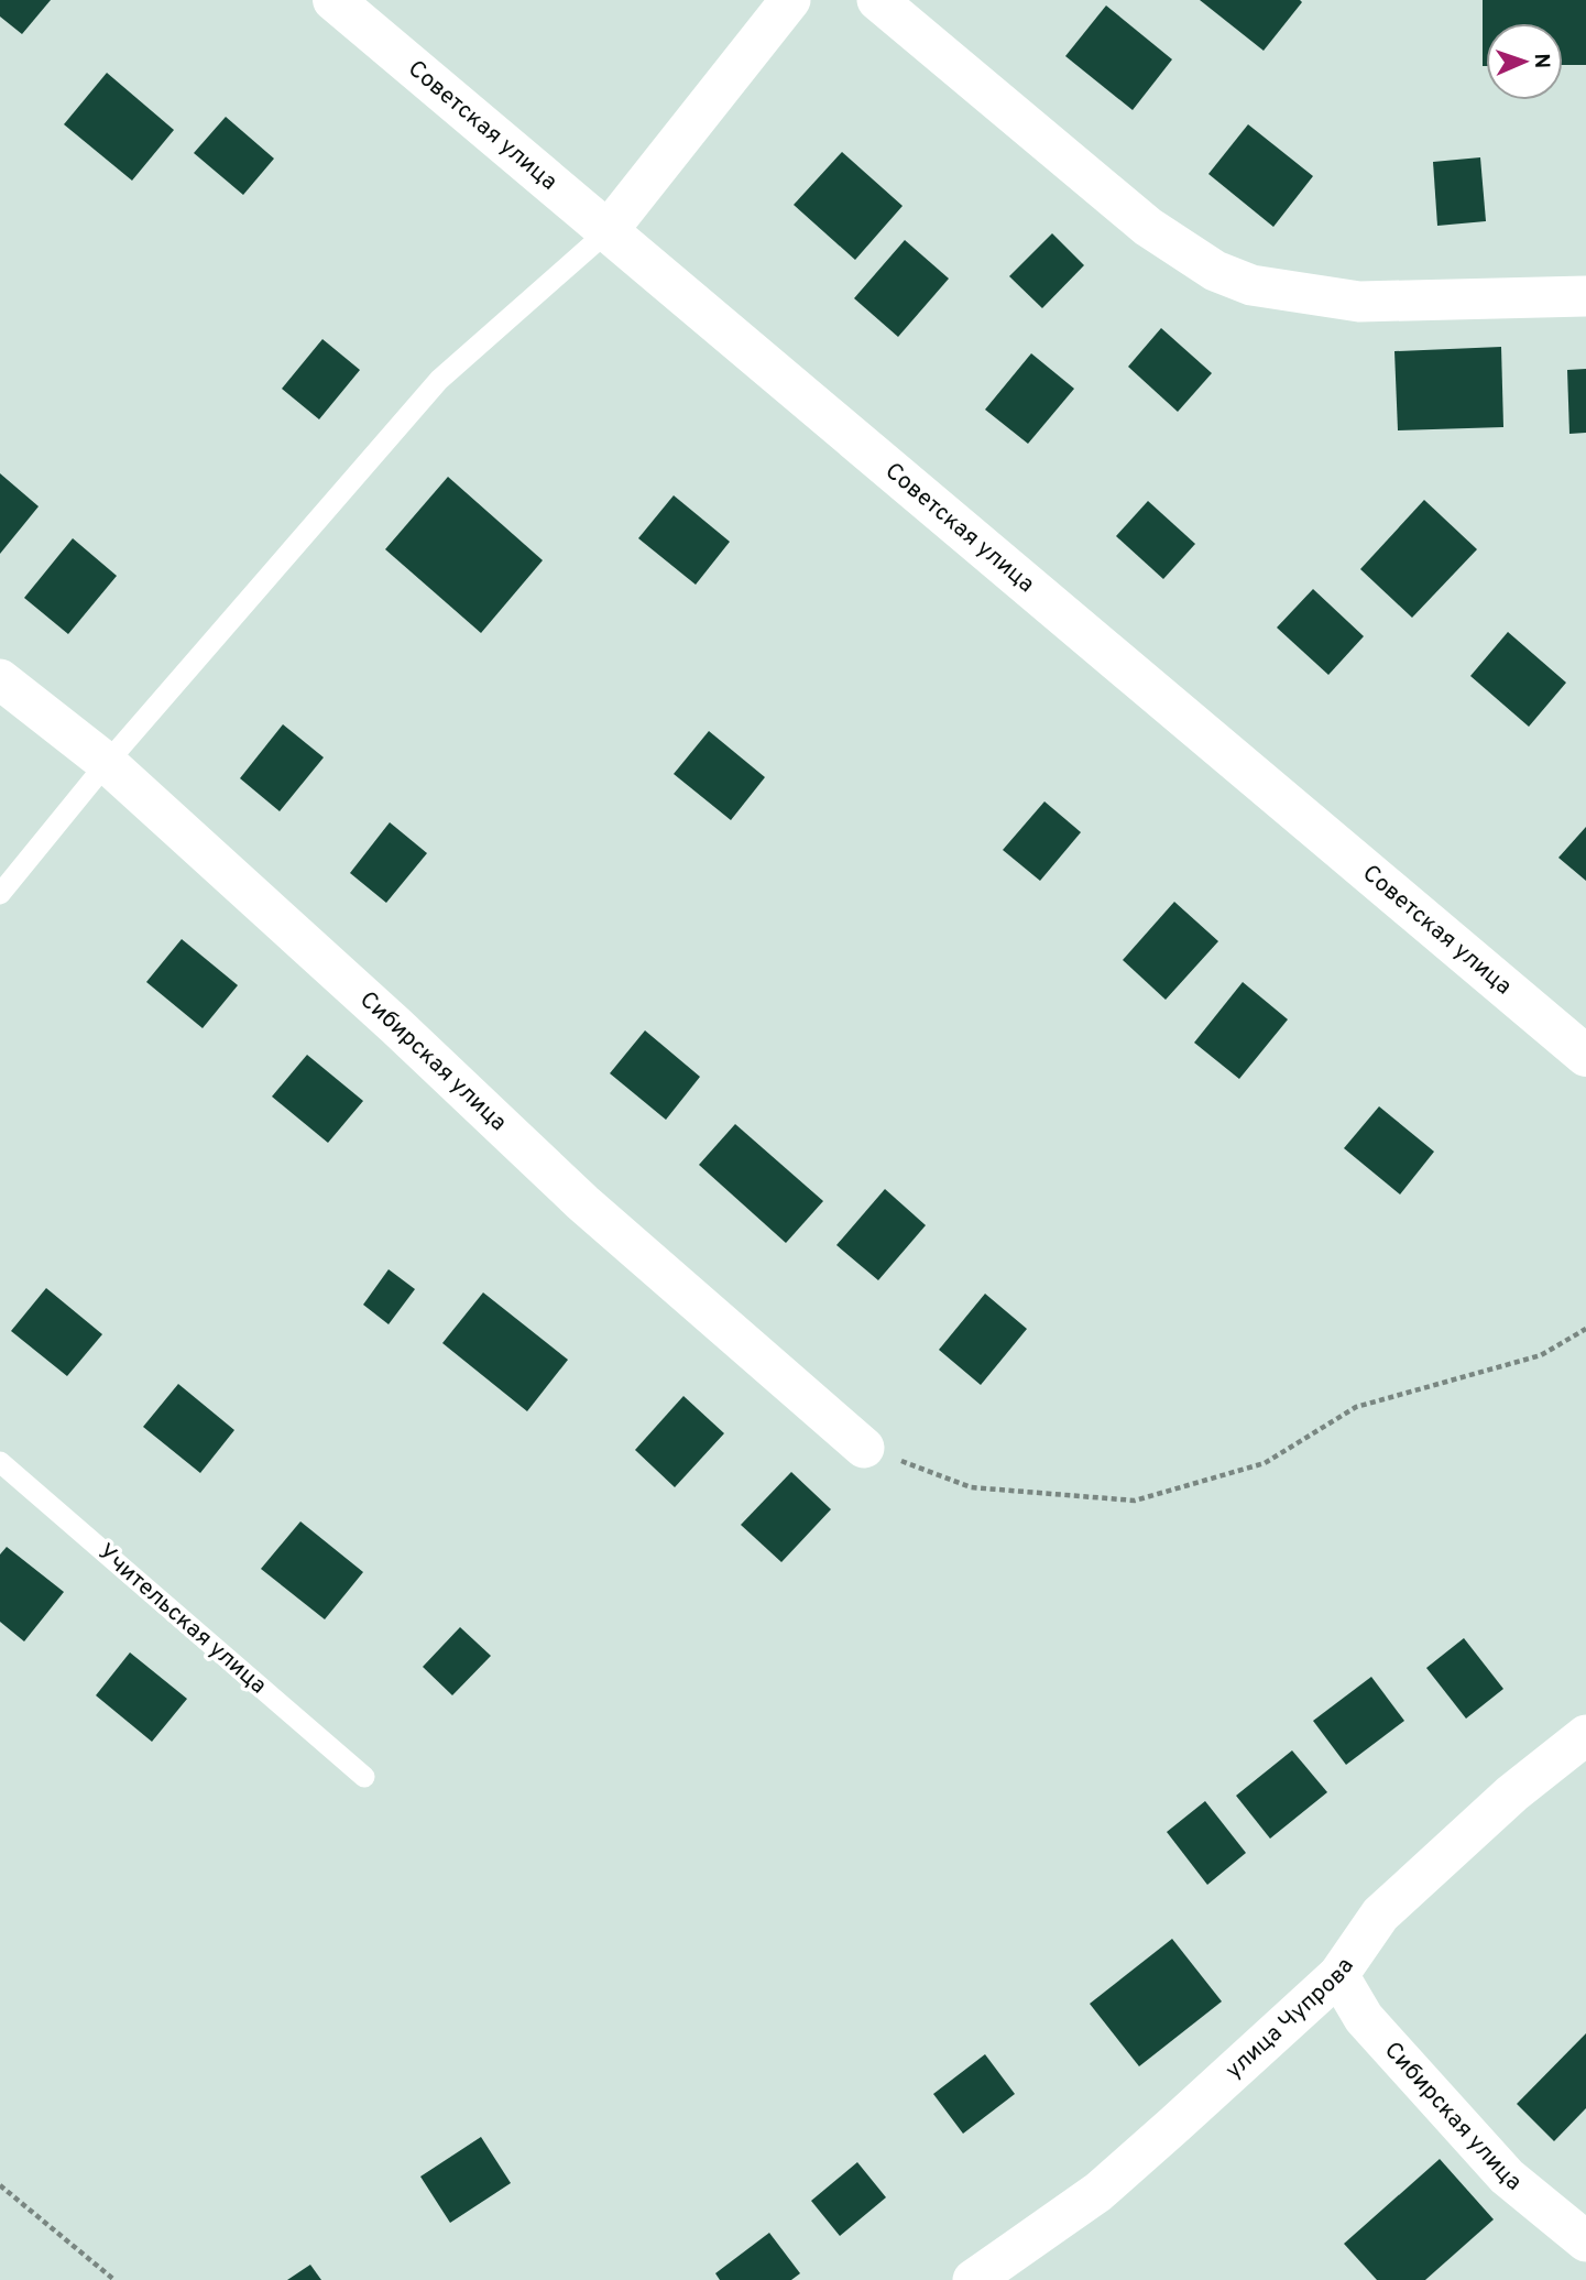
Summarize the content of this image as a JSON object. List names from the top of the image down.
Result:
{
  "streets": {
    "main road": ["Советская улица"],
    "street": ["Сибирская улица", "улица Чупрова"],
    "lane": ["Учительская улица"]
  },
  "crossings": [
    ["Сибирская улица", "улица Чупрова"]
  ],
  "north": "right"
}
